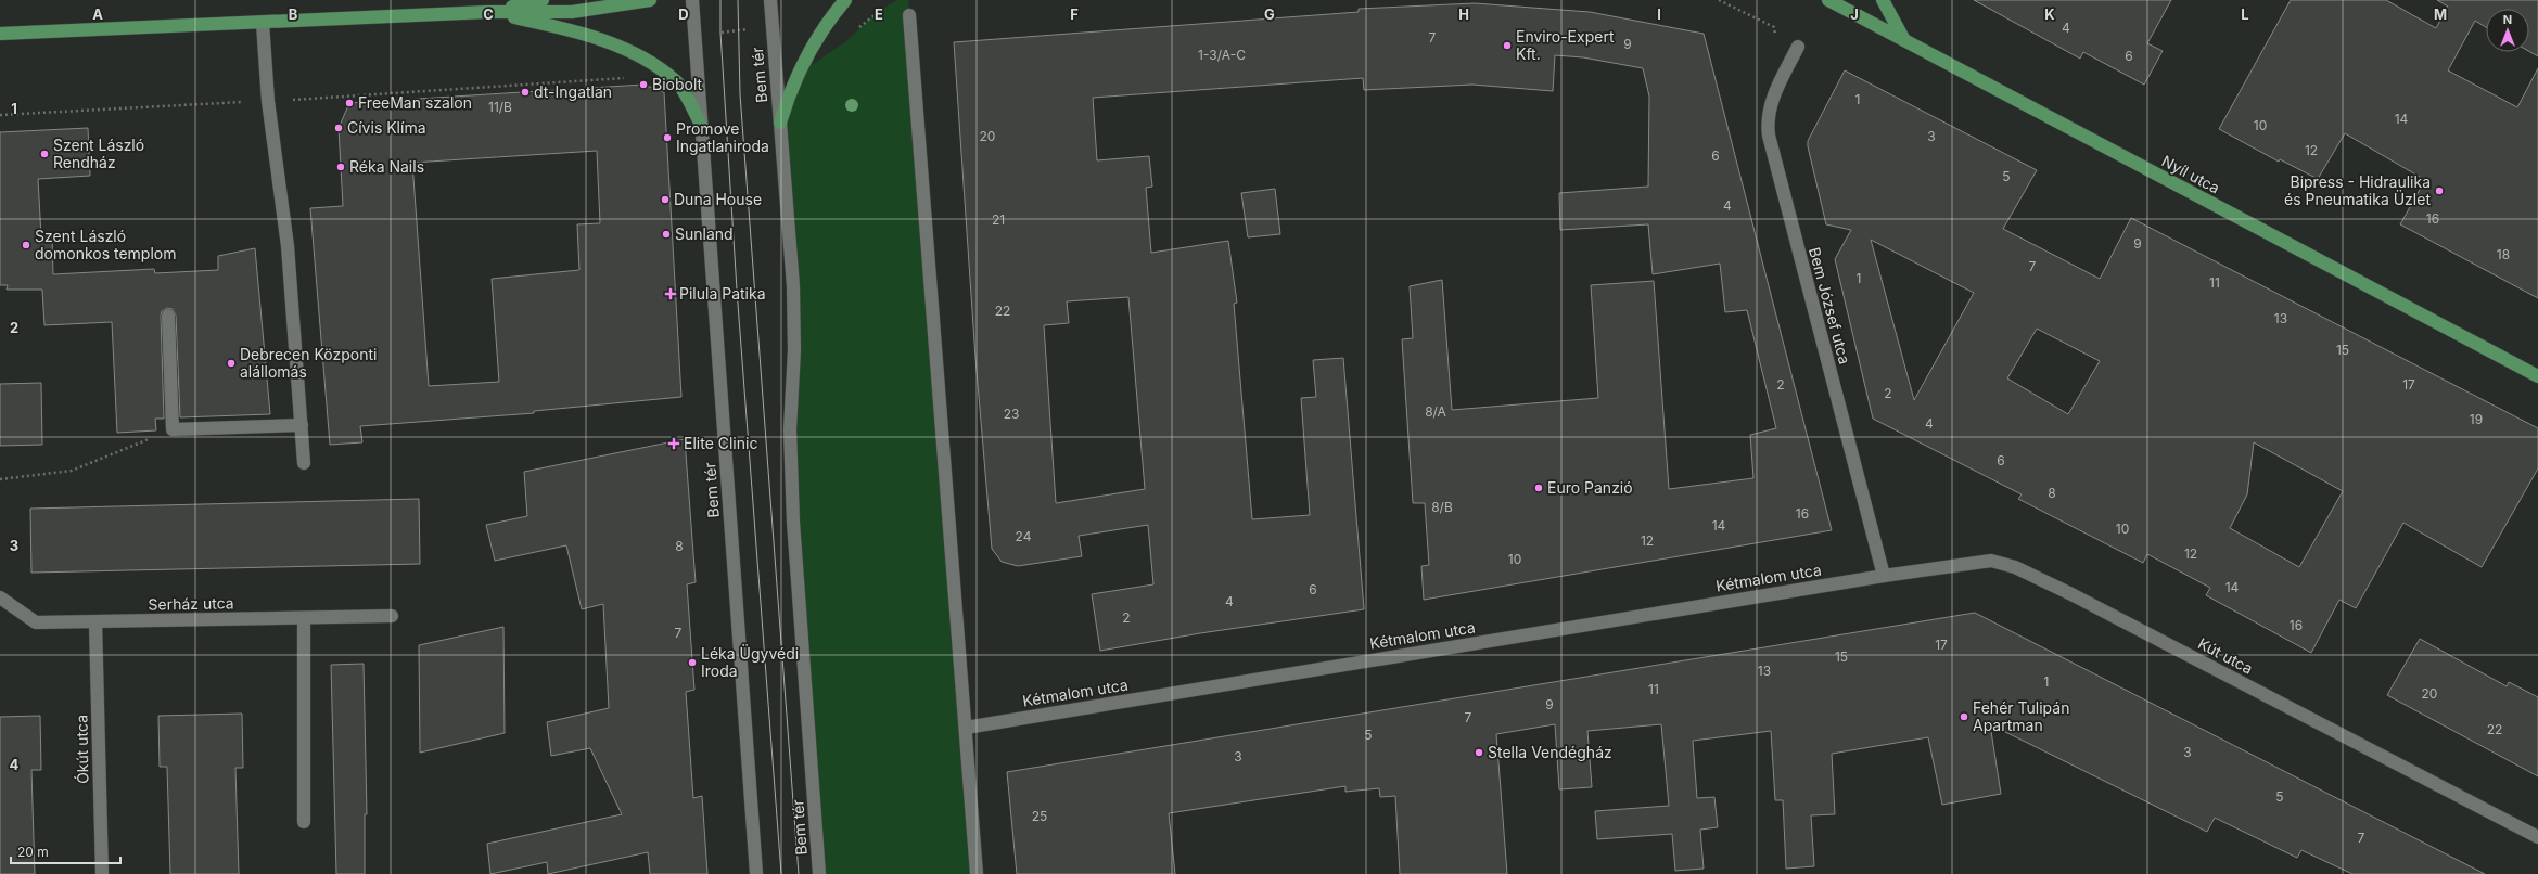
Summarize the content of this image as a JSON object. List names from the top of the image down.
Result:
{
  "streets": {
    "main road": ["Nyíl utca"],
    "street": [
      "Bem tér",
      "Bem József utca",
      "Kétmalom utca",
      "Serház utca",
      "Kút utca",
      "Ókút utca"
    ]
  },
  "crossings": [
    ["Bem József utca", "Kétmalom utca"],
    ["Bem József utca", "Kút utca"],
    ["Kétmalom utca", "Kút utca"],
    ["Serház utca", "Ókút utca"]
  ],
  "places": {
    "other": [
      "Enviro-Expert Kft.",
      "Biobolt",
      "dt-Ingatlan",
      "FreeMan szalon",
      "Cívis Klíma",
      "Promove Ingatlaniroda",
      "Szent László Rendház",
      "Réka Nails",
      "Bipress - Hidraulika és Pneumatika Üzlet",
      "Duna House",
      "Sunland",
      "Szent László domonkos templom",
      "Debrecen Központi alállomás",
      "Euro Panzió",
      "Léka Ügyvédi Iroda",
      "Fehér Tulipán Apartman",
      "Stella Vendégház"
    ],
    "health": ["Pilula Patika", "Elite Clinic"]
  },
  "house_numbers": [
    "4",
    "7",
    "9",
    "1-3/A-C",
    "6",
    "1",
    "11/B",
    "14",
    "10",
    "20",
    "3",
    "12",
    "6",
    "5",
    "4",
    "16",
    "21",
    "9",
    "18",
    "7",
    "1",
    "11",
    "22",
    "13",
    "15",
    "2",
    "17",
    "2",
    "8/A",
    "23",
    "19",
    "4",
    "6",
    "8",
    "8/B",
    "16",
    "14",
    "10",
    "24",
    "12",
    "8",
    "12",
    "10",
    "14",
    "6",
    "4",
    "2",
    "16",
    "7",
    "17",
    "15",
    "13",
    "1",
    "11",
    "20",
    "9",
    "7",
    "22",
    "5",
    "3",
    "3",
    "5",
    "25",
    "7"
  ],
  "scale_bar": "20 m",
  "north": "top",
  "grid": {
    "columns": [
      "A",
      "B",
      "C",
      "D",
      "E",
      "F",
      "G",
      "H",
      "I",
      "J",
      "K",
      "L",
      "M"
    ],
    "rows": [
      "1",
      "2",
      "3",
      "4"
    ]
  }
}
